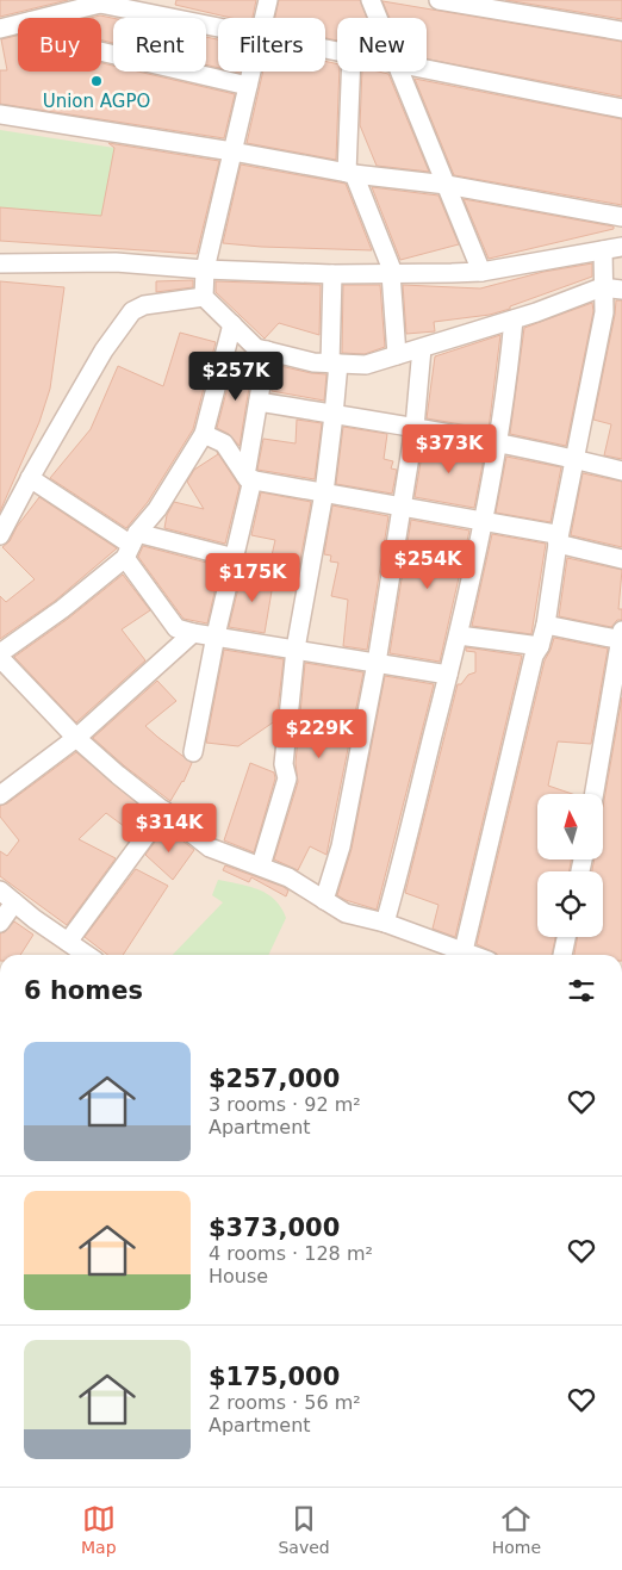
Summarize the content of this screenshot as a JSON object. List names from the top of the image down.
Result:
{
  "places": ["Union AGPO"],
  "north": "top",
  "page": {
    "chip": [
      "Buy",
      "Rent",
      "Filters",
      "New"
    ],
    "price": [
      "$257K",
      "$373K",
      "$254K",
      "$175K",
      "$229K",
      "$314K"
    ],
    "heading": "6 homes",
    "list": [
      {
        "name": "$257,000",
        "note": "3 rooms · 92 m² · Apartment"
      },
      {
        "name": "$373,000",
        "note": "4 rooms · 128 m² · House"
      },
      {
        "name": "$175,000",
        "note": "2 rooms · 56 m² · Apartment"
      }
    ],
    "tabs": ["Map", "Saved", "Home"]
  }
}
